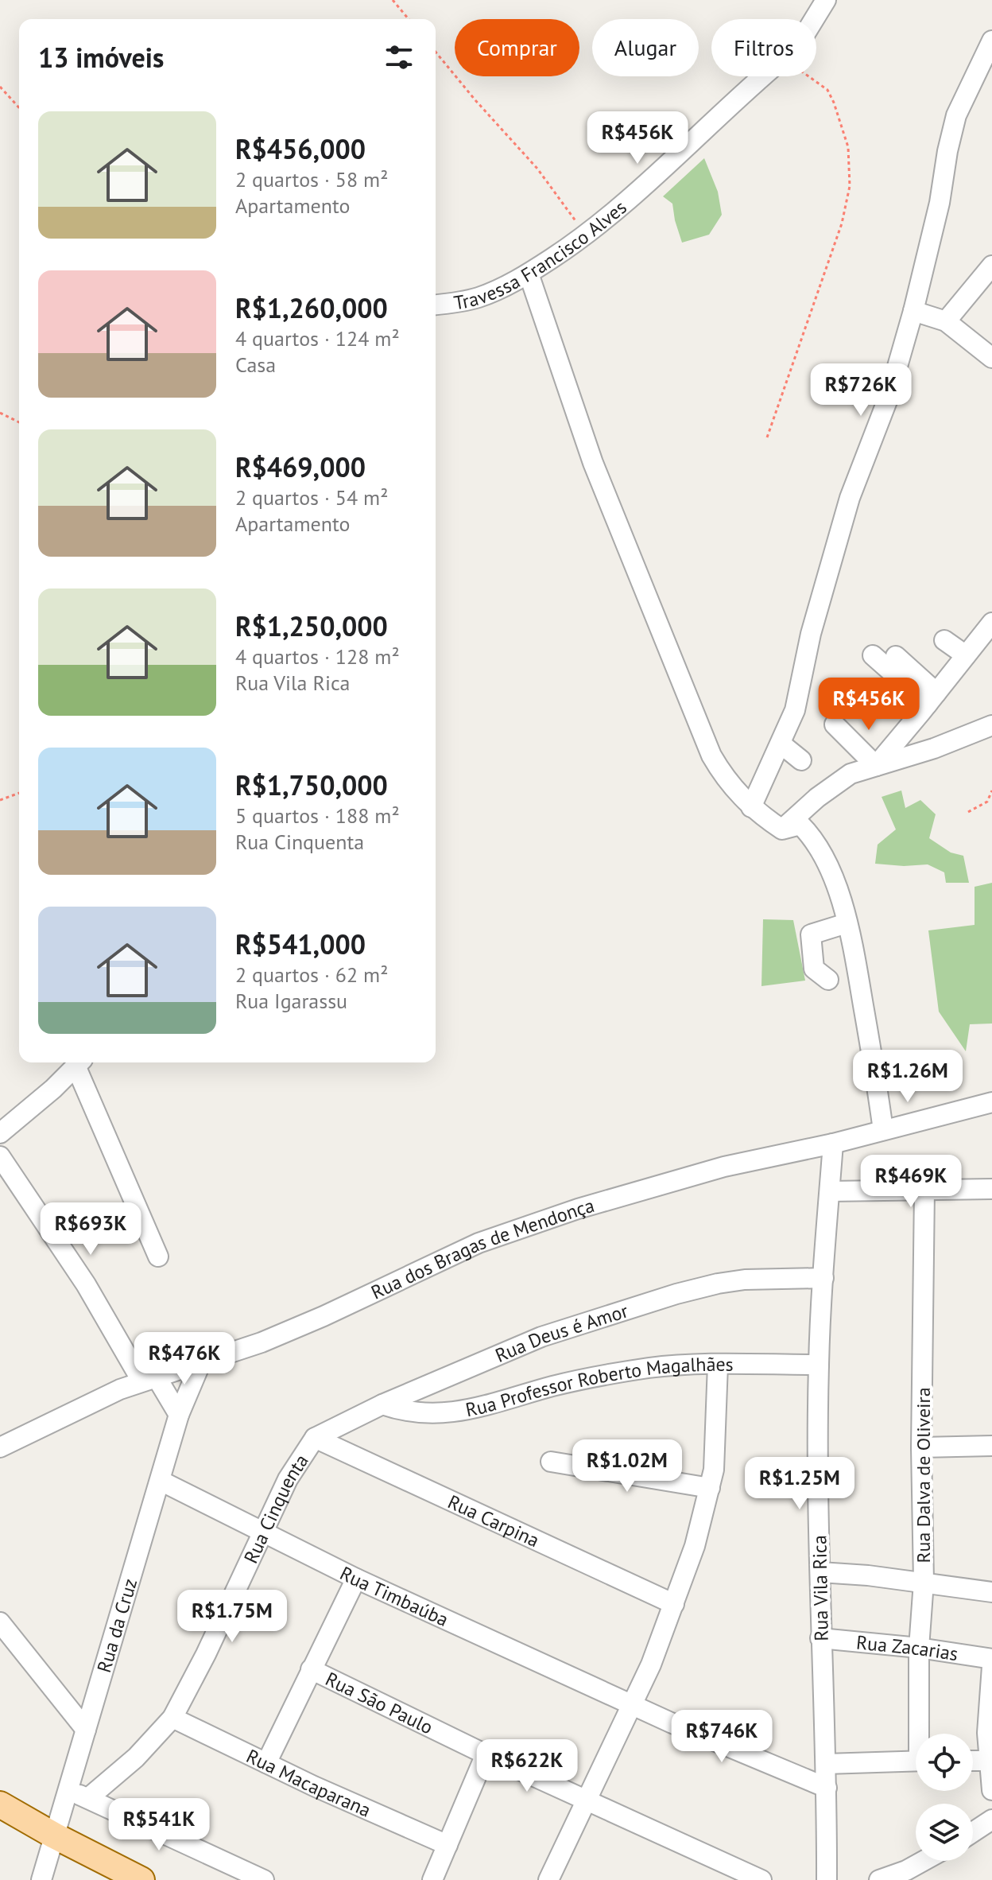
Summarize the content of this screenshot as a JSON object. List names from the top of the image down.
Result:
{
  "streets": {
    "street": [
      "Travessa Francisco Alves",
      "Rua dos Bragas de Mendonça",
      "Rua Deus é Amor",
      "Rua Professor Roberto Magalhães",
      "Rua Dalva de Oliveira",
      "Rua Cinquenta",
      "Rua Carpina",
      "Rua Vila Rica",
      "Rua Timbaúba",
      "Rua da Cruz",
      "Rua Zacarias",
      "Rua São Paulo",
      "Rua Macaparana"
    ]
  },
  "crossings": [
    ["Rua dos Bragas de Mendonça", "Rua Vila Rica"],
    ["Rua dos Bragas de Mendonça", "Rua da Cruz"],
    ["Rua Deus é Amor", "Rua Professor Roberto Magalhães"],
    ["Rua Deus é Amor", "Rua Cinquenta"],
    ["Rua Deus é Amor", "Rua Carpina"],
    ["Rua Deus é Amor", "Rua Vila Rica"],
    ["Rua Professor Roberto Magalhães", "Rua Vila Rica"],
    ["Rua Dalva de Oliveira", "Rua Zacarias"],
    ["Rua Cinquenta", "Rua Carpina"],
    ["Rua Cinquenta", "Rua Timbaúba"],
    ["Rua Cinquenta", "Rua Macaparana"],
    ["Rua Vila Rica", "Rua Timbaúba"],
    ["Rua Vila Rica", "Rua Zacarias"],
    ["Rua Timbaúba", "Rua da Cruz"]
  ],
  "page": {
    "chip": ["Comprar", "Alugar", "Filtros"],
    "heading": "13 imóveis",
    "list": [
      {
        "name": "R$456,000",
        "note": "2 quartos · 58 m² · Apartamento"
      },
      {
        "name": "R$1,260,000",
        "note": "4 quartos · 124 m² · Casa"
      },
      {
        "name": "R$469,000",
        "note": "2 quartos · 54 m² · Apartamento"
      },
      {
        "name": "R$1,250,000",
        "note": "4 quartos · 128 m² · Rua Vila Rica"
      },
      {
        "name": "R$1,750,000",
        "note": "5 quartos · 188 m² · Rua Cinquenta"
      },
      {
        "name": "R$541,000",
        "note": "2 quartos · 62 m² · Rua Igarassu"
      }
    ],
    "price": [
      "R$456K",
      "R$726K",
      "R$456K",
      "R$1.26M",
      "R$469K",
      "R$693K",
      "R$476K",
      "R$1.02M",
      "R$1.25M",
      "R$1.75M",
      "R$746K",
      "R$622K",
      "R$541K"
    ]
  }
}
